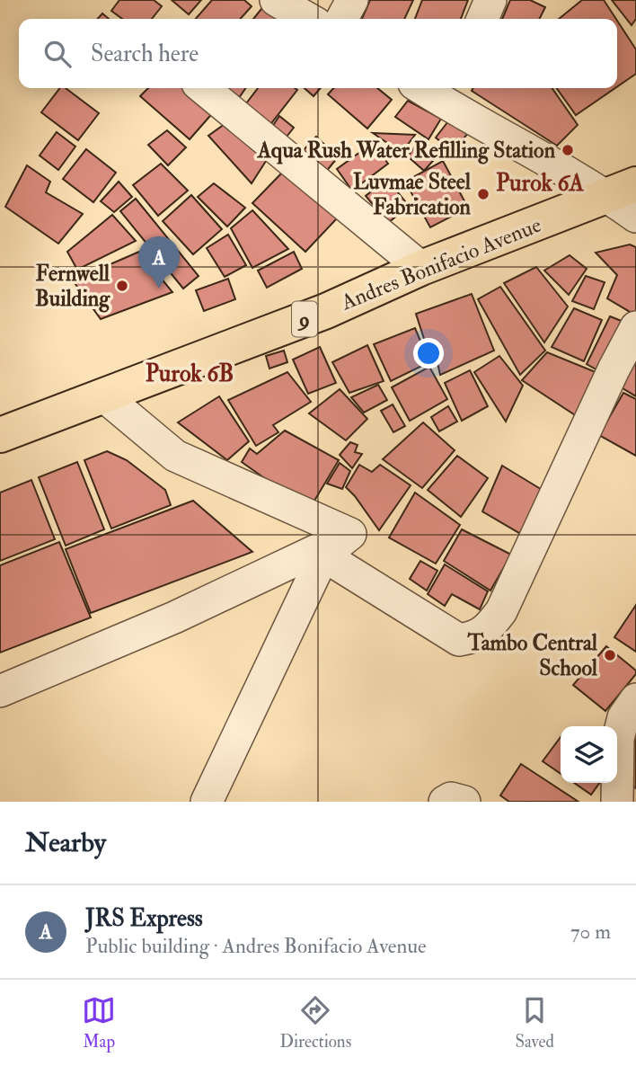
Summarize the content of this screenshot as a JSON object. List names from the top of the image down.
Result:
{
  "streets": {
    "highway": ["Andres Bonifacio Avenue", "9"]
  },
  "districts": ["Purok 6A", "Purok 6B"],
  "places": [
    "Aqua Rush Water Refilling Station",
    "Luvmae Steel Fabrication",
    "Fernwell Building",
    "Tambo Central School"
  ],
  "page": {
    "search": "Search here",
    "pins": "A",
    "heading": "Nearby",
    "list": [
      {
        "mark": "A",
        "name": "JRS Express",
        "note": "Public building · Andres Bonifacio Avenue",
        "value": "70 m"
      }
    ],
    "nav": ["Map", "Directions", "Saved"]
  }
}
